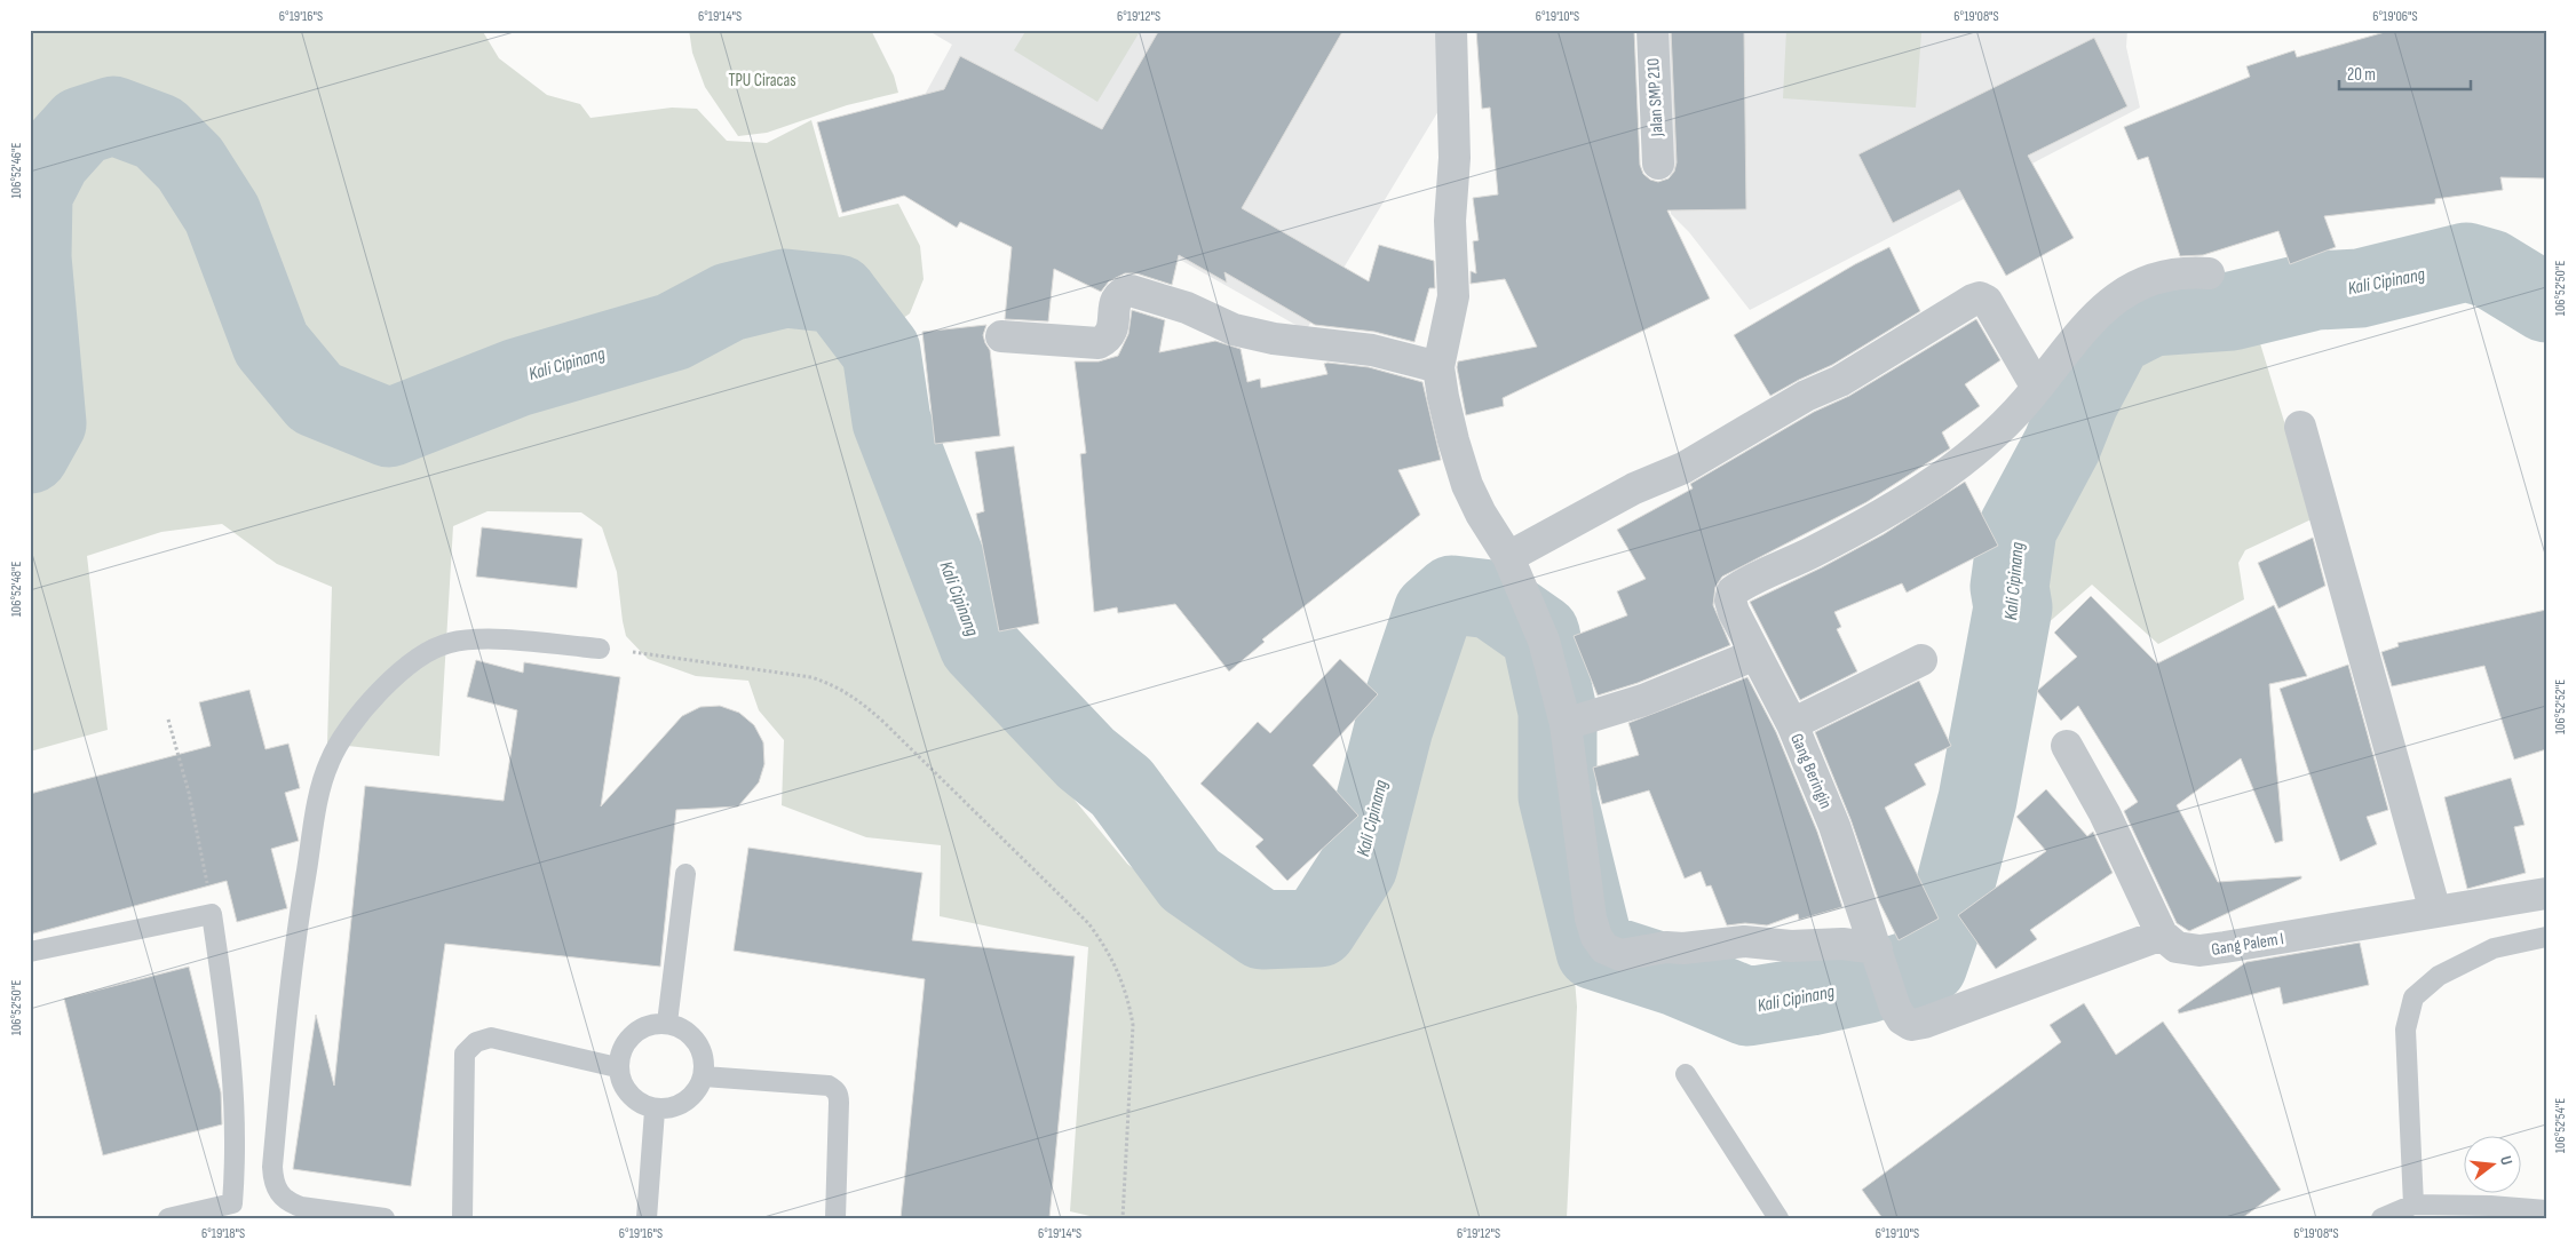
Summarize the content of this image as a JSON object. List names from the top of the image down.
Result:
{
  "streets": {
    "street": ["Jalan SMP 210", "Gang Beringin", "Gang Palem I"]
  },
  "crossings": [
    ["Gang Beringin", "Gang Palem I"]
  ],
  "water": ["Kali Cipinang"],
  "parks": ["TPU Ciracas"],
  "scale_bar": "20 m",
  "north": "right",
  "coordinates": [
    "6°19'16\"S",
    "6°19'14\"S",
    "6°19'12\"S",
    "6°19'10\"S",
    "6°19'08\"S",
    "6°19'06\"S",
    "106°52'46\"E",
    "106°52'50\"E",
    "106°52'48\"E",
    "106°52'52\"E",
    "106°52'54\"E",
    "6°19'18\"S"
  ]
}
